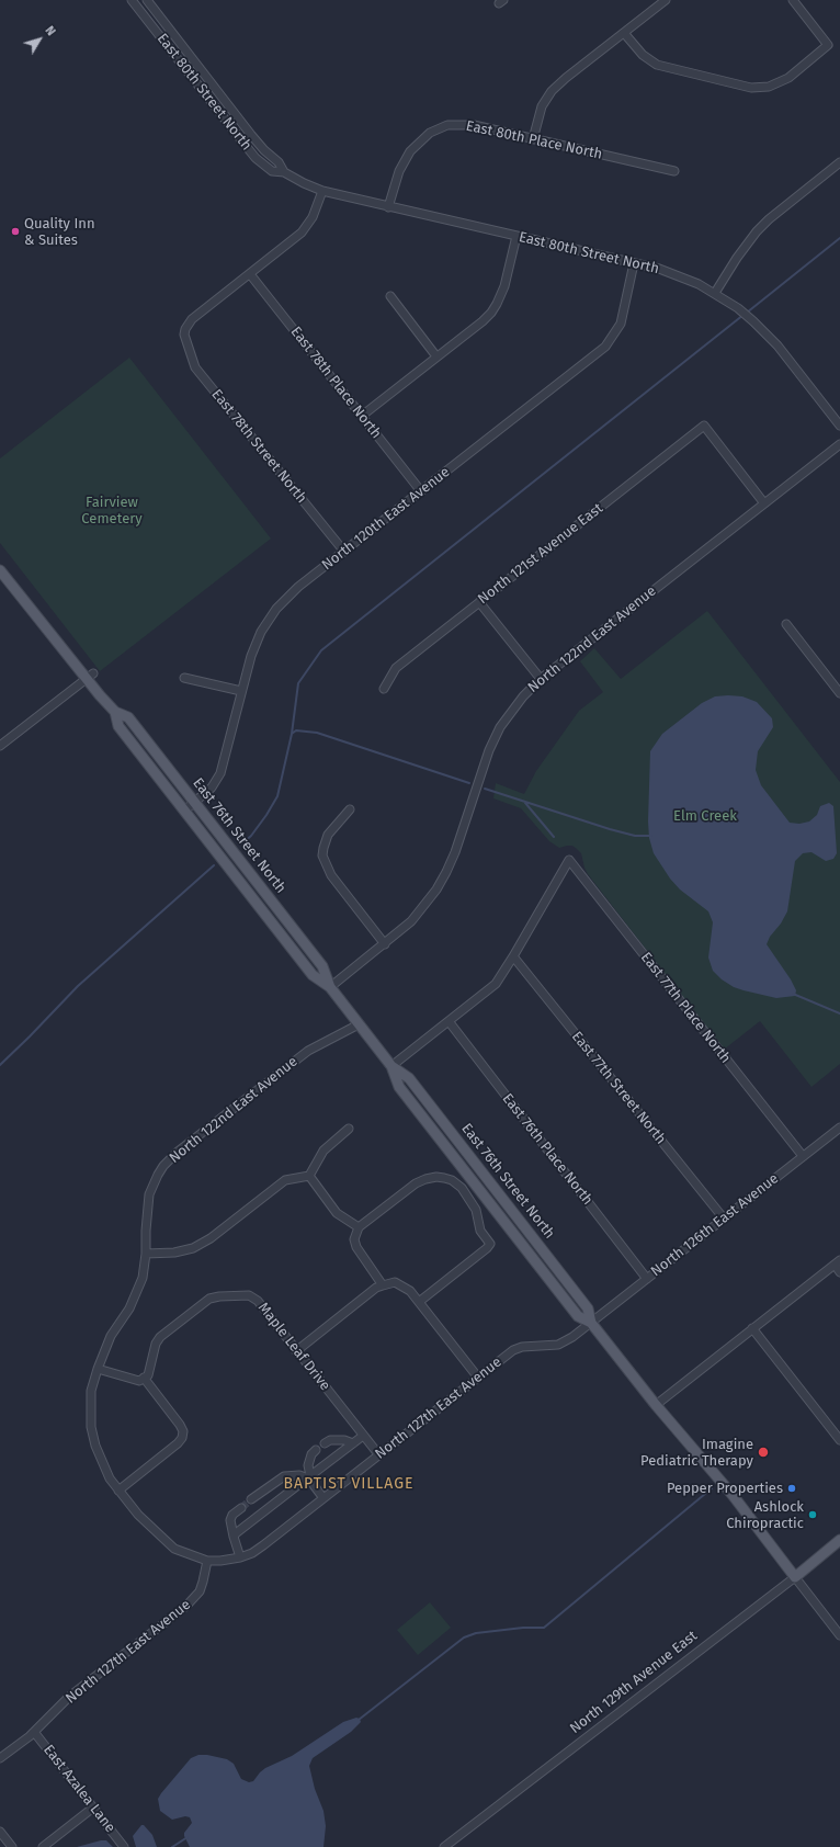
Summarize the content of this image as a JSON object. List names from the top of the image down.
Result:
{
  "streets": {
    "main road": ["East 76th Street North", "North 129th Avenue East"],
    "street": [
      "East 80th Street North",
      "East 80th Place North",
      "East 78th Place North",
      "East 78th Street North",
      "North 120th East Avenue",
      "North 121st Avenue East",
      "North 122nd East Avenue",
      "East 77th Place North",
      "East 77th Street North",
      "East 76th Place North",
      "North 126th East Avenue",
      "Maple Leaf Drive",
      "North 127th East Avenue",
      "East Azalea Lane"
    ]
  },
  "crossings": [
    ["East 80th Street North", "East 80th Place North"],
    ["East 80th Street North", "North 120th East Avenue"],
    ["East 78th Place North", "East 78th Street North"],
    ["East 78th Place North", "North 120th East Avenue"],
    ["East 78th Street North", "North 120th East Avenue"],
    ["North 120th East Avenue", "East 76th Street North"],
    ["North 121st Avenue East", "North 122nd East Avenue"],
    ["North 122nd East Avenue", "East 76th Street North"],
    ["North 122nd East Avenue", "North 127th East Avenue"],
    ["East 76th Street North", "North 126th East Avenue"],
    ["East 76th Street North", "North 127th East Avenue"],
    ["East 76th Street North", "North 129th Avenue East"],
    ["East 77th Place North", "East 77th Street North"],
    ["East 77th Place North", "North 126th East Avenue"],
    ["East 77th Street North", "North 126th East Avenue"],
    ["East 76th Place North", "North 126th East Avenue"],
    ["North 126th East Avenue", "North 127th East Avenue"],
    ["Maple Leaf Drive", "North 127th East Avenue"],
    ["North 127th East Avenue", "East Azalea Lane"]
  ],
  "districts": ["BAPTIST VILLAGE"],
  "parks": ["Fairview Cemetery", "Elm Creek"],
  "places": [
    "Quality Inn & Suites",
    "Imagine Pediatric Therapy",
    "Pepper Properties",
    "Ashlock Chiropractic"
  ],
  "north": "top right"
}
